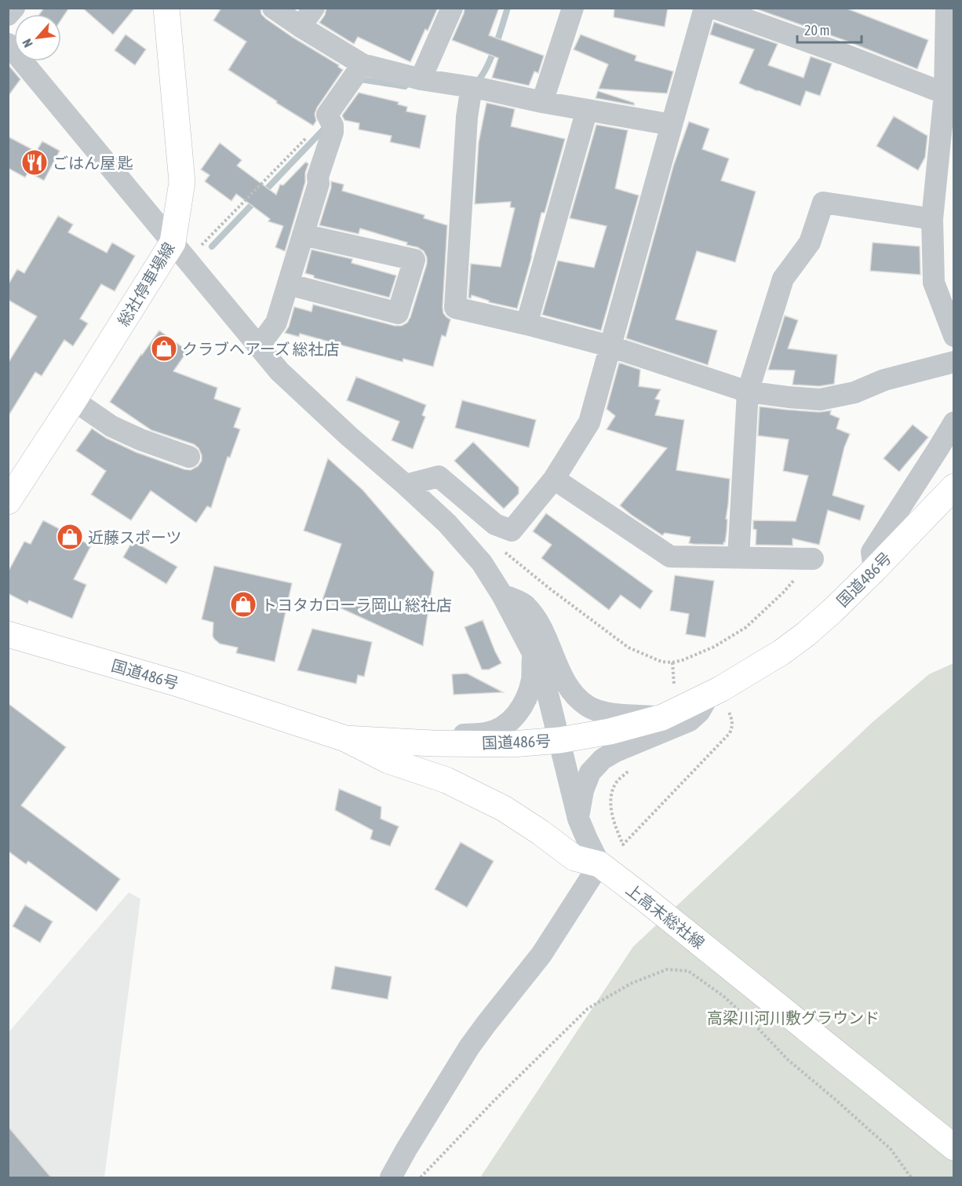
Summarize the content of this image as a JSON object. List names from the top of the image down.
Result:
{
  "streets": {
    "main road": ["総社停車場線", "国道486号", "上高末総社線"]
  },
  "crossings": [
    ["国道486号", "上高末総社線"]
  ],
  "parks": ["高梁川河川敷グラウンド"],
  "places": {
    "restaurant": ["ごはん屋 匙"],
    "shop": ["クラブヘアーズ 総社店", "近藤スポーツ", "トヨタカローラ岡山 総社店"]
  },
  "scale_bar": "20 m",
  "north": "bottom left"
}
